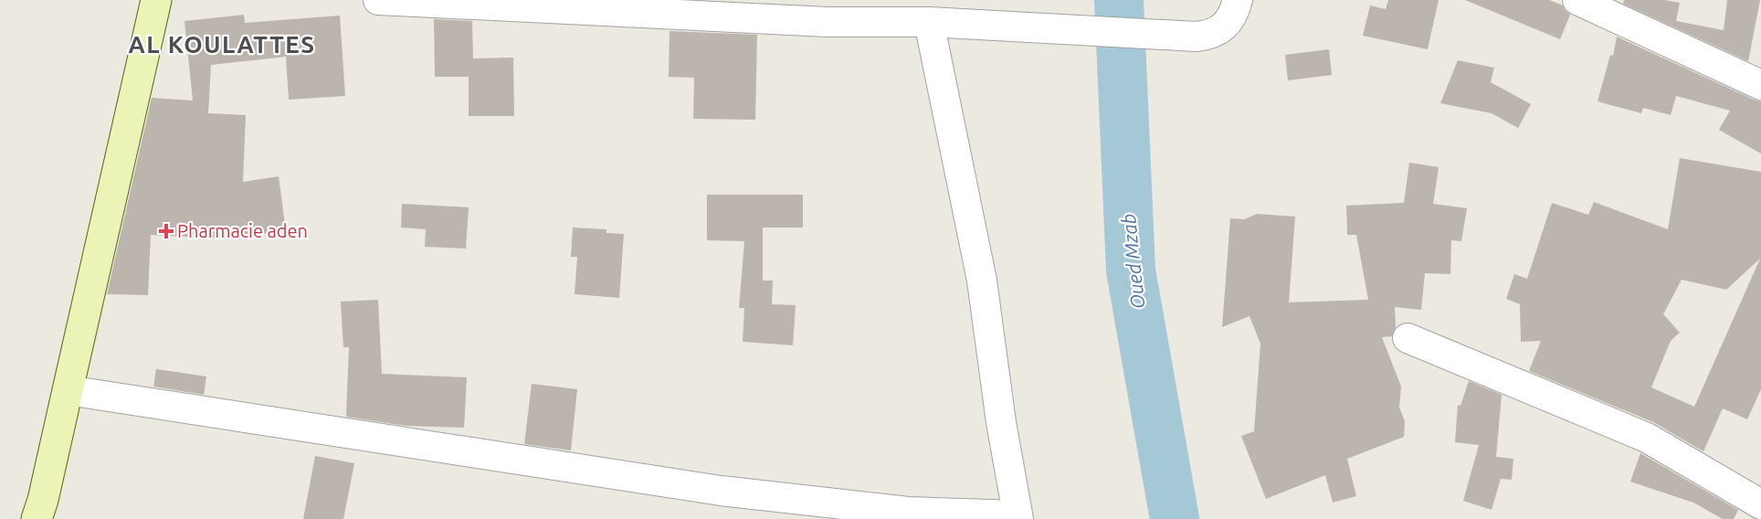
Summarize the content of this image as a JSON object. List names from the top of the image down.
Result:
{
  "districts": ["AL KOULATTES"],
  "water": ["Oued Mzab"],
  "places": {
    "health": ["Pharmacie aden"]
  }
}
